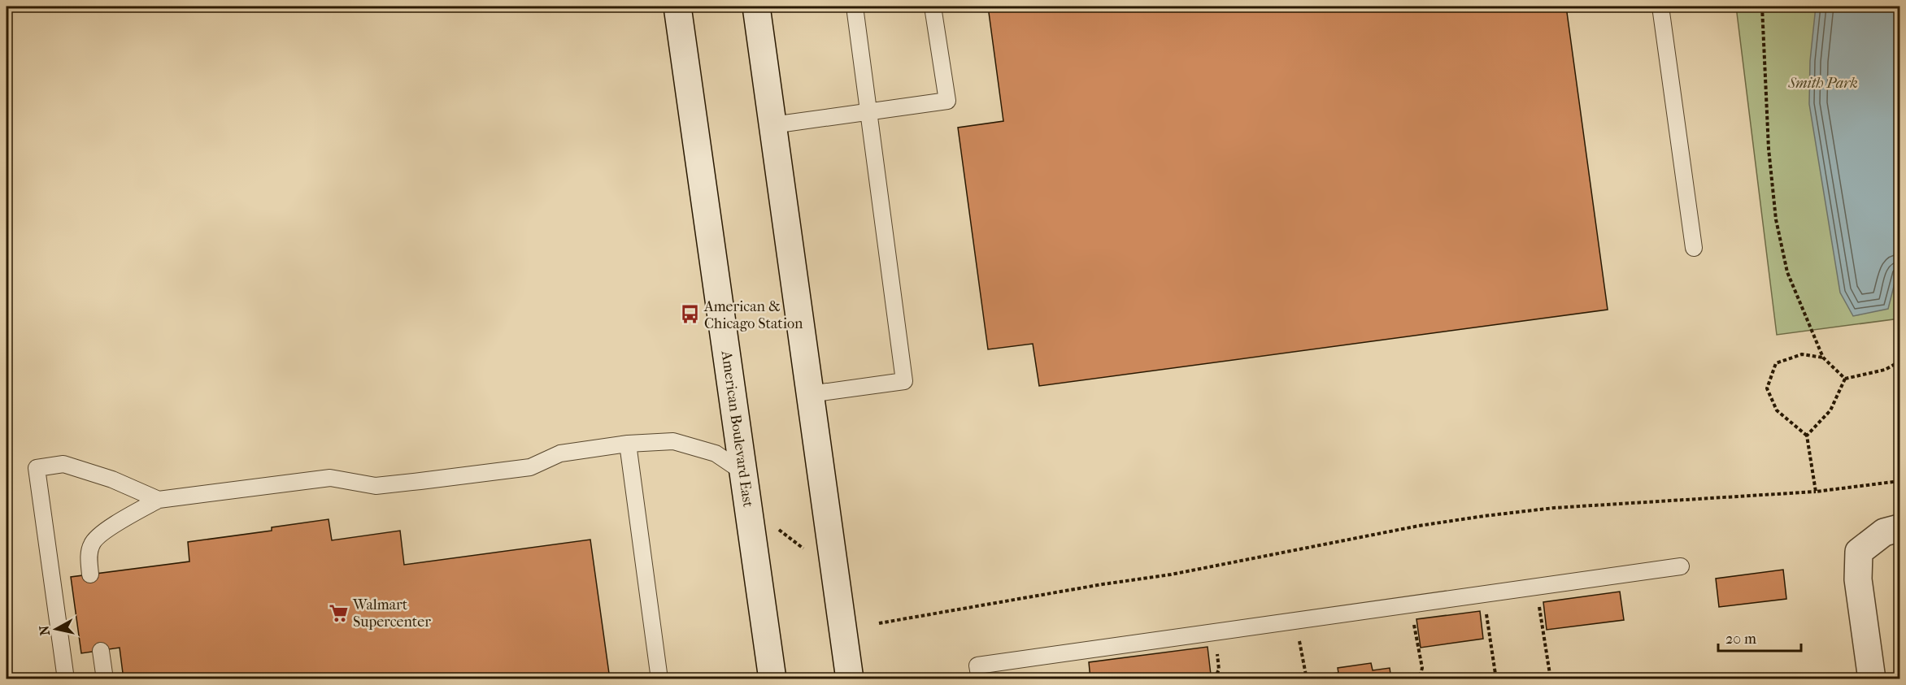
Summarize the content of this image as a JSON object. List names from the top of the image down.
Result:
{
  "streets": {
    "main road": ["American Boulevard East"]
  },
  "parks": ["Smith Park"],
  "places": {
    "bus stop": ["American & Chicago Station"],
    "supermarket": ["Walmart Supercenter"]
  },
  "scale_bar": "20 m",
  "north": "left"
}
